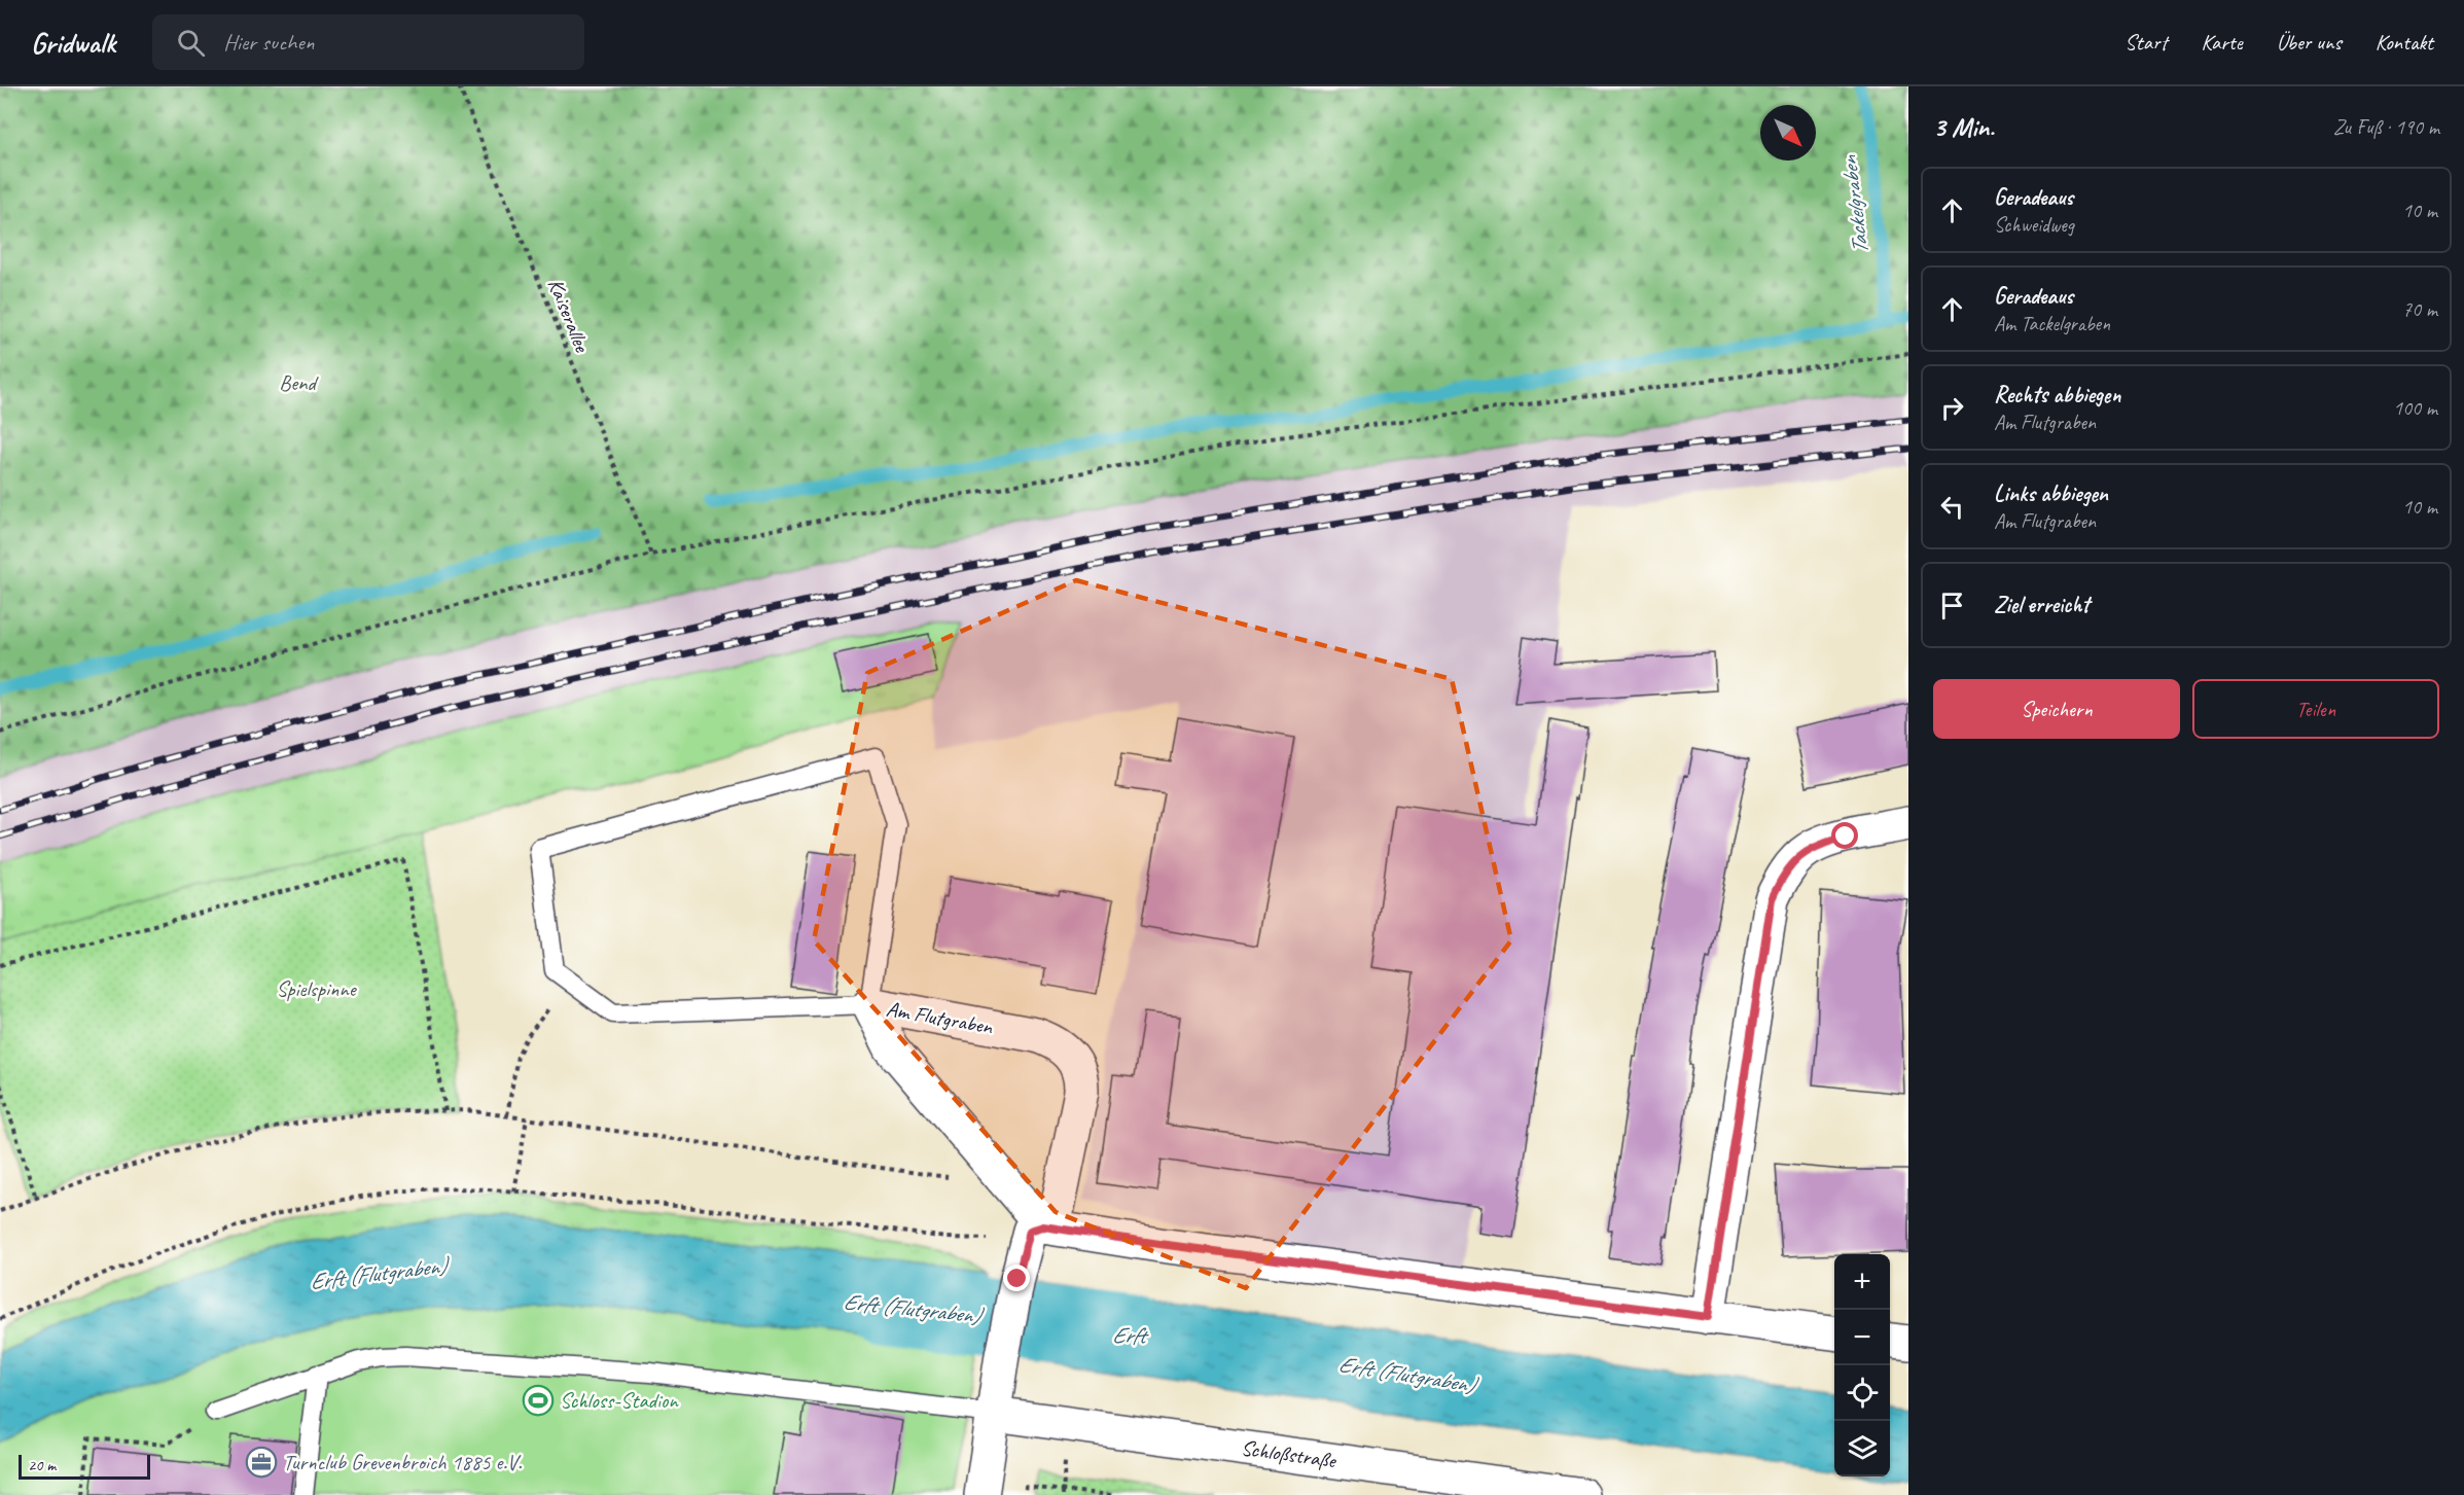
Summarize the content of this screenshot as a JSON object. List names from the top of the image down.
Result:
{
  "streets": {
    "street": ["Am Flutgraben", "Schloßstraße"],
    "path": ["Kaiserallee"]
  },
  "crossings": [
    ["Am Flutgraben", "Schloßstraße"]
  ],
  "water": ["Tackelgraben", "Erft (Flutgraben)", "Erft"],
  "parks": ["Bend", "Spielspinne"],
  "places": {
    "sports": ["Schloss-Stadion"],
    "office": ["Turnclub Grevenbroich 1885 e.V."]
  },
  "scale_bar": "20 m",
  "north": "bottom right",
  "page": {
    "header": "Gridwalk",
    "search": "Hier suchen",
    "nav": [
      "Start",
      "Karte",
      "Über uns",
      "Kontakt"
    ],
    "heading": ["3 Min.", "Zu Fuß · 190 m"],
    "list": [
      ["Geradeaus", "Schweidweg", "10 m"],
      ["Geradeaus", "Am Tackelgraben", "70 m"],
      ["Rechts abbiegen", "Am Flutgraben", "100 m"],
      ["Links abbiegen", "Am Flutgraben", "10 m"],
      "Ziel erreicht"
    ],
    "buttons": ["Speichern", "Teilen"],
    "map_buttons": ["+", "−"],
    "scale": "20 m"
  }
}
